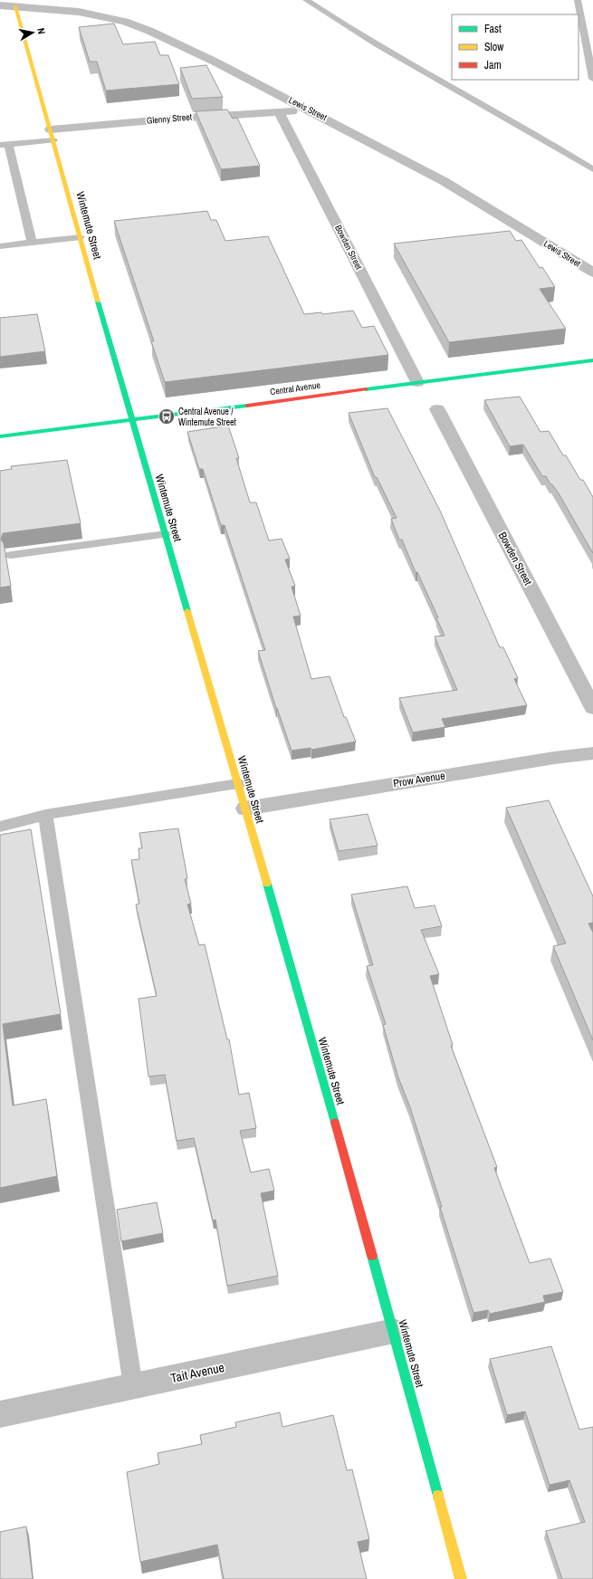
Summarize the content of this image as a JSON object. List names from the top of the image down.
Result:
{
  "streets": {
    "street": [
      "Lewis Street",
      "Glenny Street",
      "Wintemute Street",
      "Bowden Street",
      "Central Avenue",
      "Prow Avenue",
      "Tait Avenue"
    ]
  },
  "crossings": [
    ["Lewis Street", "Glenny Street"],
    ["Lewis Street", "Wintemute Street"],
    ["Glenny Street", "Wintemute Street"],
    ["Glenny Street", "Bowden Street"],
    ["Wintemute Street", "Central Avenue"],
    ["Wintemute Street", "Prow Avenue"],
    ["Wintemute Street", "Tait Avenue"],
    ["Bowden Street", "Central Avenue"]
  ],
  "places": {
    "bus stop": ["Central Avenue / Wintemute Street"]
  },
  "legend": ["Fast", "Slow", "Jam"],
  "north": "right"
}
